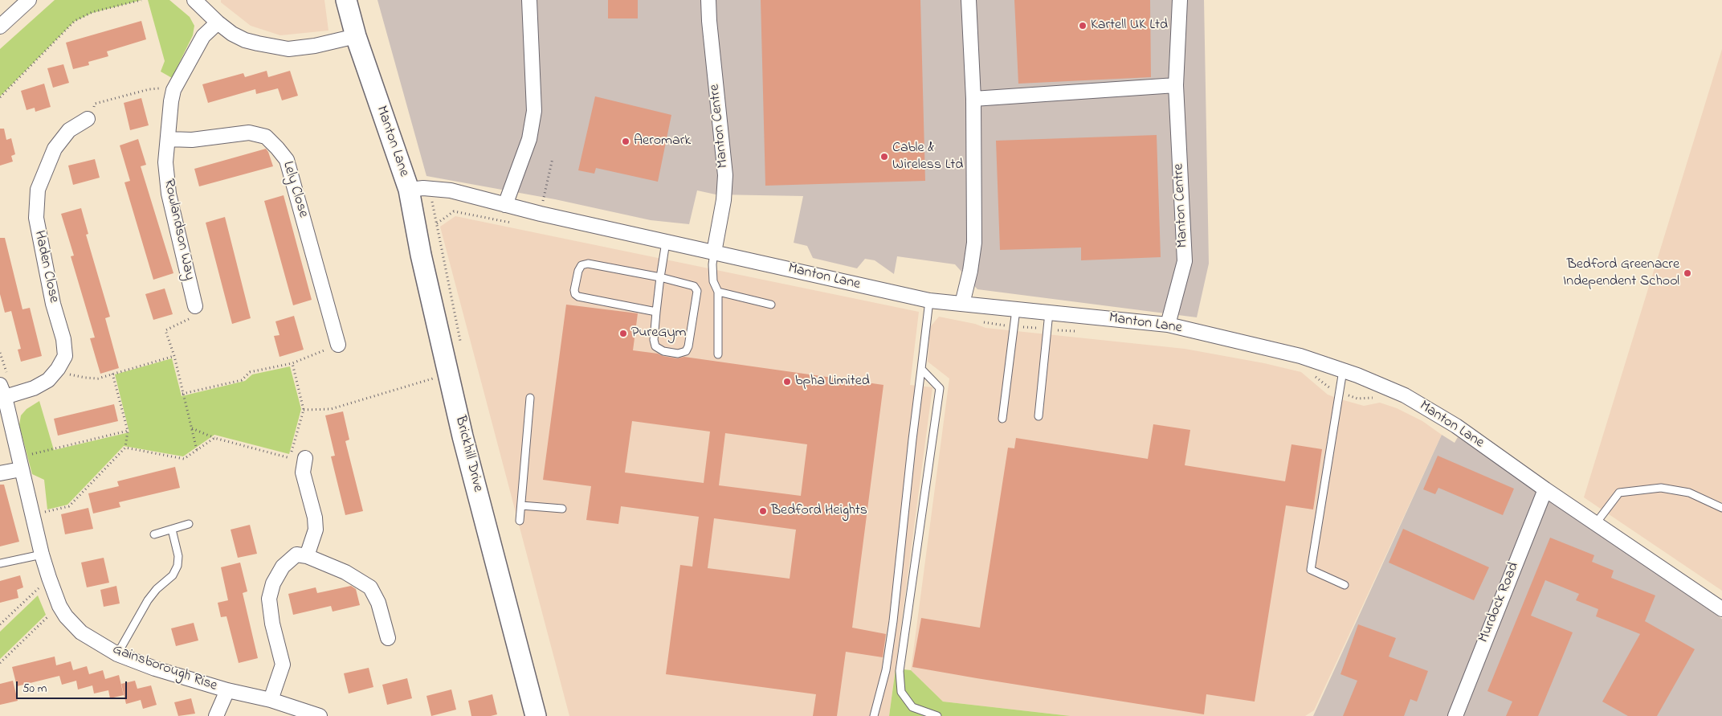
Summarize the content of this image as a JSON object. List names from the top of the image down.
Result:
{
  "streets": {
    "street": [
      "Manton Centre",
      "Manton Lane",
      "Lely Close",
      "Rowlandson Way",
      "Haden Close",
      "Brickhill Drive",
      "Murdock Road",
      "Gainsborough Rise"
    ]
  },
  "crossings": [
    ["Manton Centre", "Manton Lane"],
    ["Manton Lane", "Brickhill Drive"],
    ["Manton Lane", "Murdock Road"],
    ["Lely Close", "Rowlandson Way"],
    ["Haden Close", "Gainsborough Rise"]
  ],
  "places": [
    "Kartell UK Ltd",
    "Aeromark",
    "Cable & Wireless Ltd",
    "Bedford Greenacre Independent School",
    "PureGym",
    "bpha Limited",
    "Bedford Heights"
  ],
  "scale_bar": "50 m"
}
